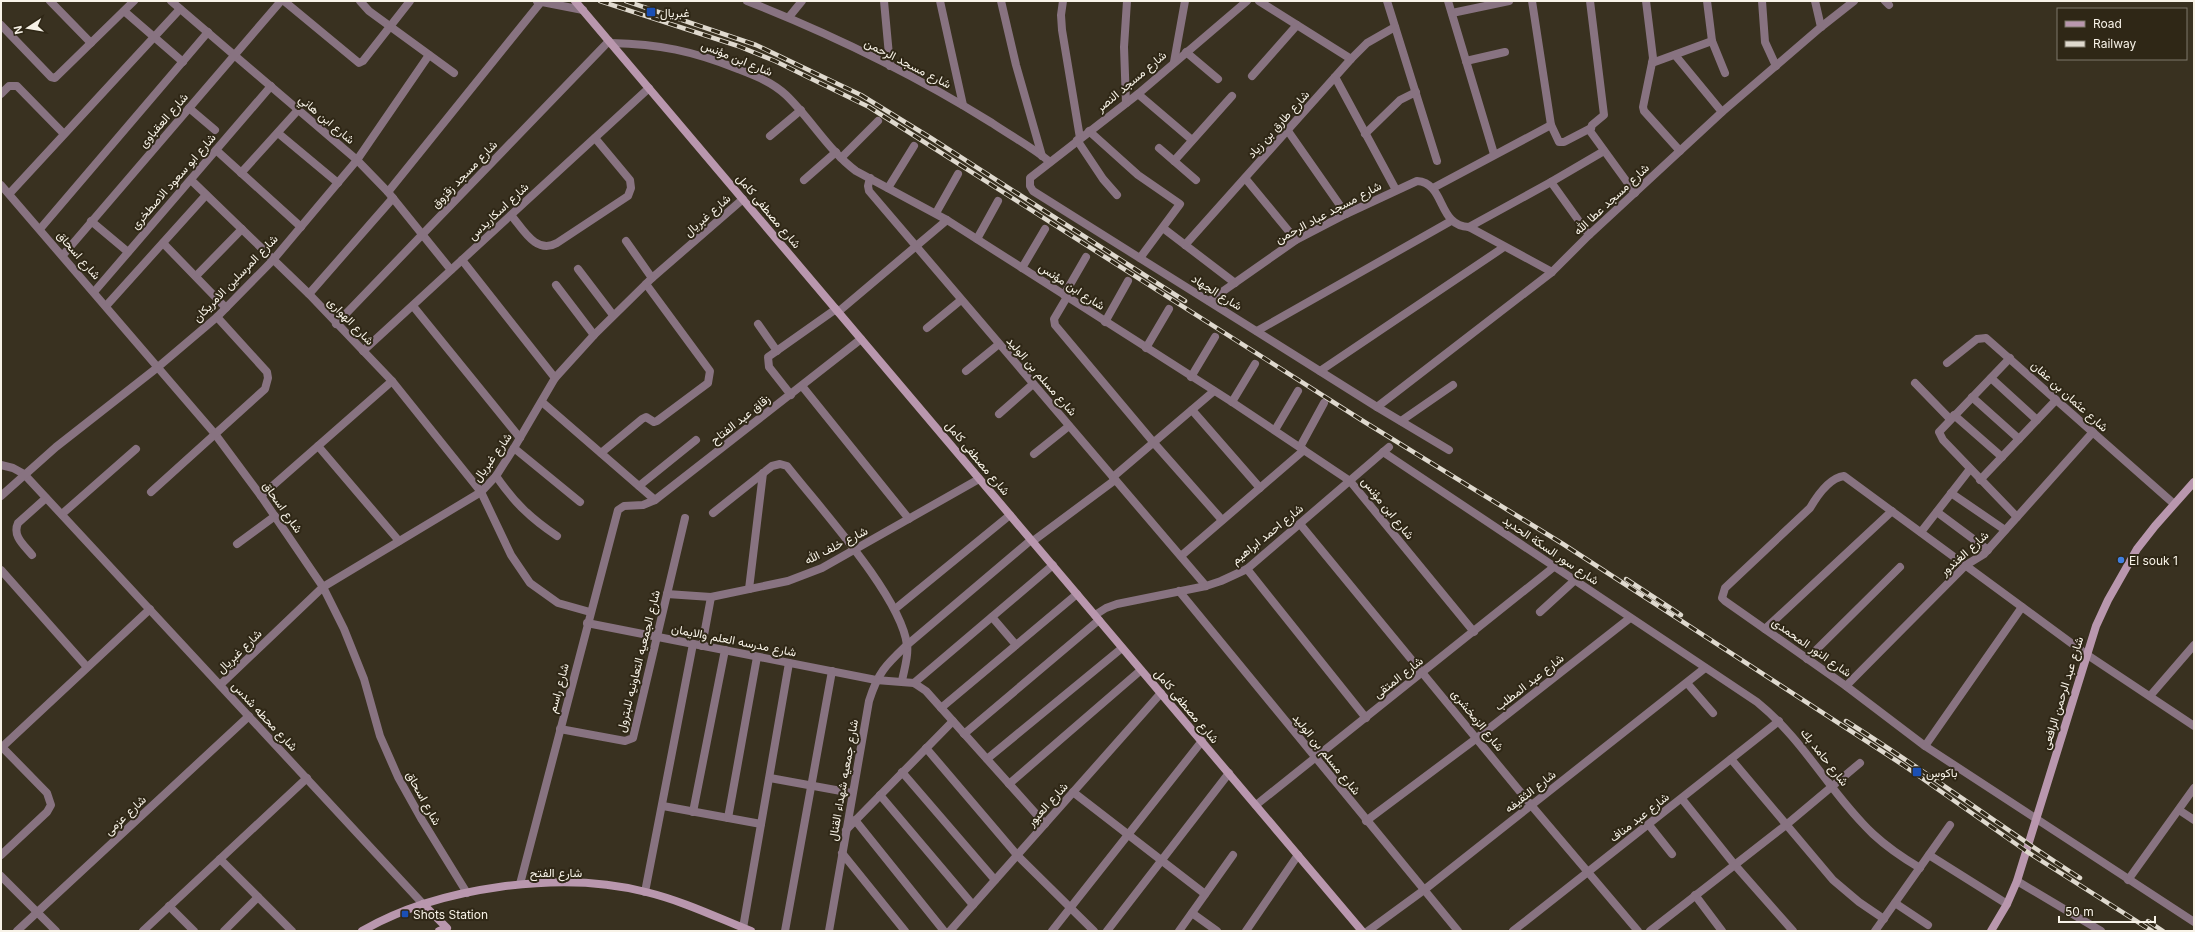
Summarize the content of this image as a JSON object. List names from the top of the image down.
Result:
{
  "streets": {
    "main road": ["شارع مصطفى كامل", "شارع عبد الرحمن الرافعى", "شارع الفتح"],
    "street": [
      "شارع ابن مؤنس",
      "شارع مسجد الرحمن",
      "شارع مسجد النصر",
      "شارع ابن هاني",
      "شارع العقباوى",
      "شارع طارق بن زياد",
      "شارع مسجد زقزوق",
      "شارع ابو سعود الاصطخرى",
      "شارع مسجد عطا الله",
      "شارع اسكاريدس",
      "شارع مسجد عباد الرحمن",
      "شارع غبريال",
      "شارع اسحاق",
      "شارع المرسلين الامريكان",
      "شارع الجهاد",
      "شارع الهوارى",
      "شارع مسلم بن الوليد",
      "شارع عثمان بن عفان",
      "زقاق عبد الفتاح",
      "شارع احمد ابراهيم",
      "شارع خلف الله",
      "شارع سور السكة الحديد",
      "شارع الغندور",
      "شارع مدرسه العلم والايمان",
      "شارع النور المحمدى",
      "شارع الجمعيه التعاونيه للبترول",
      "شارع المتقى",
      "شارع عبد المطلب",
      "شارع راسم",
      "شارع محطه شدس",
      "شارع الزمخشرى",
      "شارع حامد بك",
      "شارع جمعيه شهداء القنال",
      "شارع الثقيفه",
      "شارع العبور",
      "شارع عزمى",
      "شارع عبد مناف"
    ]
  },
  "crossings": [
    ["شارع ابن مؤنس", "شارع مسجد زقزوق"],
    ["شارع ابن مؤنس", "شارع مصطفى كامل"],
    ["شارع ابن مؤنس", "شارع مسلم بن الوليد"],
    ["شارع ابن مؤنس", "شارع احمد ابراهيم"],
    ["شارع ابن مؤنس", "شارع المتقى"],
    ["شارع ابن مؤنس", "شارع جمعيه شهداء القنال"],
    ["شارع مسجد الرحمن", "شارع مسجد النصر"],
    ["شارع مسجد النصر", "شارع الجهاد"],
    ["شارع ابن هاني", "شارع العقباوى"],
    ["شارع ابن هاني", "شارع مسجد زقزوق"],
    ["شارع ابن هاني", "شارع ابو سعود الاصطخرى"],
    ["شارع ابن هاني", "شارع اسكاريدس"],
    ["شارع ابن هاني", "شارع المرسلين الامريكان"],
    ["شارع العقباوى", "شارع اسحاق"],
    ["شارع مسجد زقزوق", "شارع مصطفى كامل"],
    ["شارع مسجد زقزوق", "شارع الهوارى"],
    ["شارع ابو سعود الاصطخرى", "شارع اسحاق"],
    ["شارع ابو سعود الاصطخرى", "شارع الهوارى"],
    ["شارع مسجد عطا الله", "شارع الجهاد"],
    ["شارع اسكاريدس", "شارع مصطفى كامل"],
    ["شارع اسكاريدس", "شارع الهوارى"],
    ["شارع مصطفى كامل", "شارع غبريال"],
    ["شارع مصطفى كامل", "زقاق عبد الفتاح"],
    ["شارع مصطفى كامل", "شارع احمد ابراهيم"],
    ["شارع مصطفى كامل", "شارع خلف الله"],
    ["شارع مصطفى كامل", "شارع المتقى"],
    ["شارع مصطفى كامل", "شارع جمعيه شهداء القنال"],
    ["شارع مصطفى كامل", "شارع العبور"],
    ["شارع مسجد عباد الرحمن", "شارع الجهاد"],
    ["شارع غبريال", "شارع اسحاق"],
    ["شارع غبريال", "شارع الهوارى"],
    ["شارع غبريال", "شارع محطه شدس"],
    ["شارع اسحاق", "شارع المرسلين الامريكان"],
    ["شارع اسحاق", "شارع الفتح"],
    ["شارع المرسلين الامريكان", "شارع الهوارى"],
    ["شارع المرسلين الامريكان", "شارع محطه شدس"],
    ["شارع الهوارى", "شارع راسم"],
    ["شارع مسلم بن الوليد", "شارع احمد ابراهيم"],
    ["شارع مسلم بن الوليد", "شارع المتقى"],
    ["شارع مسلم بن الوليد", "شارع عبد المطلب"],
    ["شارع مسلم بن الوليد", "شارع جمعيه شهداء القنال"],
    ["شارع مسلم بن الوليد", "شارع الثقيفه"],
    ["شارع عثمان بن عفان", "شارع الغندور"],
    ["شارع عثمان بن عفان", "شارع عبد الرحمن الرافعى"],
    ["زقاق عبد الفتاح", "شارع راسم"],
    ["شارع احمد ابراهيم", "شارع سور السكة الحديد"],
    ["شارع احمد ابراهيم", "شارع الزمخشرى"],
    ["شارع خلف الله", "شارع الجمعيه التعاونيه للبترول"],
    ["شارع سور السكة الحديد", "شارع المتقى"],
    ["شارع سور السكة الحديد", "شارع عبد المطلب"],
    ["شارع سور السكة الحديد", "شارع حامد بك"],
    ["شارع سور السكة الحديد", "شارع الثقيفه"],
    ["شارع الغندور", "شارع النور المحمدى"],
    ["شارع مدرسه العلم والايمان", "شارع الجمعيه التعاونيه للبترول"],
    ["شارع مدرسه العلم والايمان", "شارع راسم"],
    ["شارع مدرسه العلم والايمان", "شارع جمعيه شهداء القنال"],
    ["شارع النور المحمدى", "شارع عبد الرحمن الرافعى"],
    ["شارع الجمعيه التعاونيه للبترول", "شارع راسم"],
    ["شارع المتقى", "شارع الزمخشرى"],
    ["شارع عبد المطلب", "شارع الزمخشرى"],
    ["شارع راسم", "شارع الفتح"],
    ["شارع محطه شدس", "شارع عزمى"],
    ["شارع محطه شدس", "شارع الفتح"],
    ["شارع الزمخشرى", "شارع الثقيفه"],
    ["شارع الزمخشرى", "شارع عبد مناف"],
    ["شارع حامد بك", "شارع الثقيفه"],
    ["شارع حامد بك", "شارع عبد مناف"]
  ],
  "places": {
    "transit": ["غبريال", "باكوس", "Shots Station"],
    "other": ["El souk 1"]
  },
  "legend": ["Road", "Railway"],
  "scale_bar": "50 m",
  "north": "left"
}
